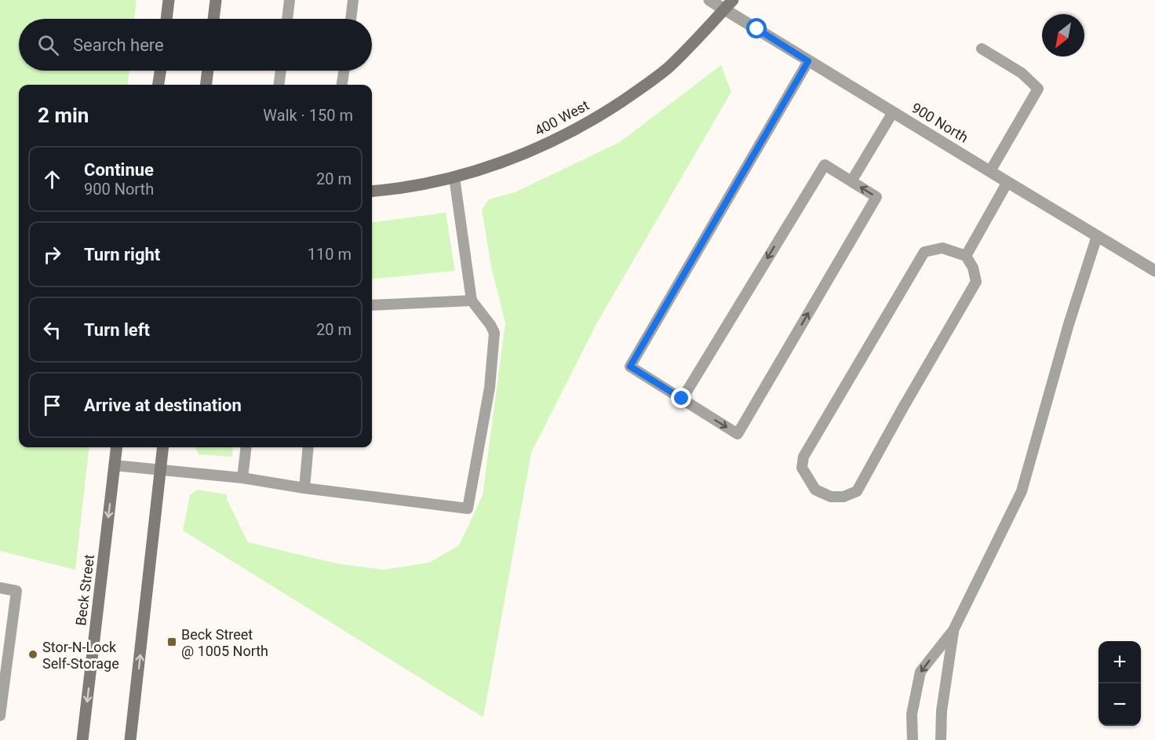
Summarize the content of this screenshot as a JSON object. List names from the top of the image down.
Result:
{
  "streets": {
    "main road": ["400 West", "Beck Street"],
    "street": ["900 North"]
  },
  "crossings": [
    ["400 West", "900 North"]
  ],
  "places": {
    "transit": ["Beck Street @ 1005 North"],
    "other": ["Stor-N-Lock Self-Storage"]
  },
  "north": "bottom left",
  "page": {
    "search": "Search here",
    "heading": ["2 min", "Walk · 150 m"],
    "list": [
      ["Continue", "900 North", "20 m"],
      ["Turn right", "110 m"],
      ["Turn left", "20 m"],
      "Arrive at destination"
    ],
    "map_buttons": ["+", "−"]
  }
}
